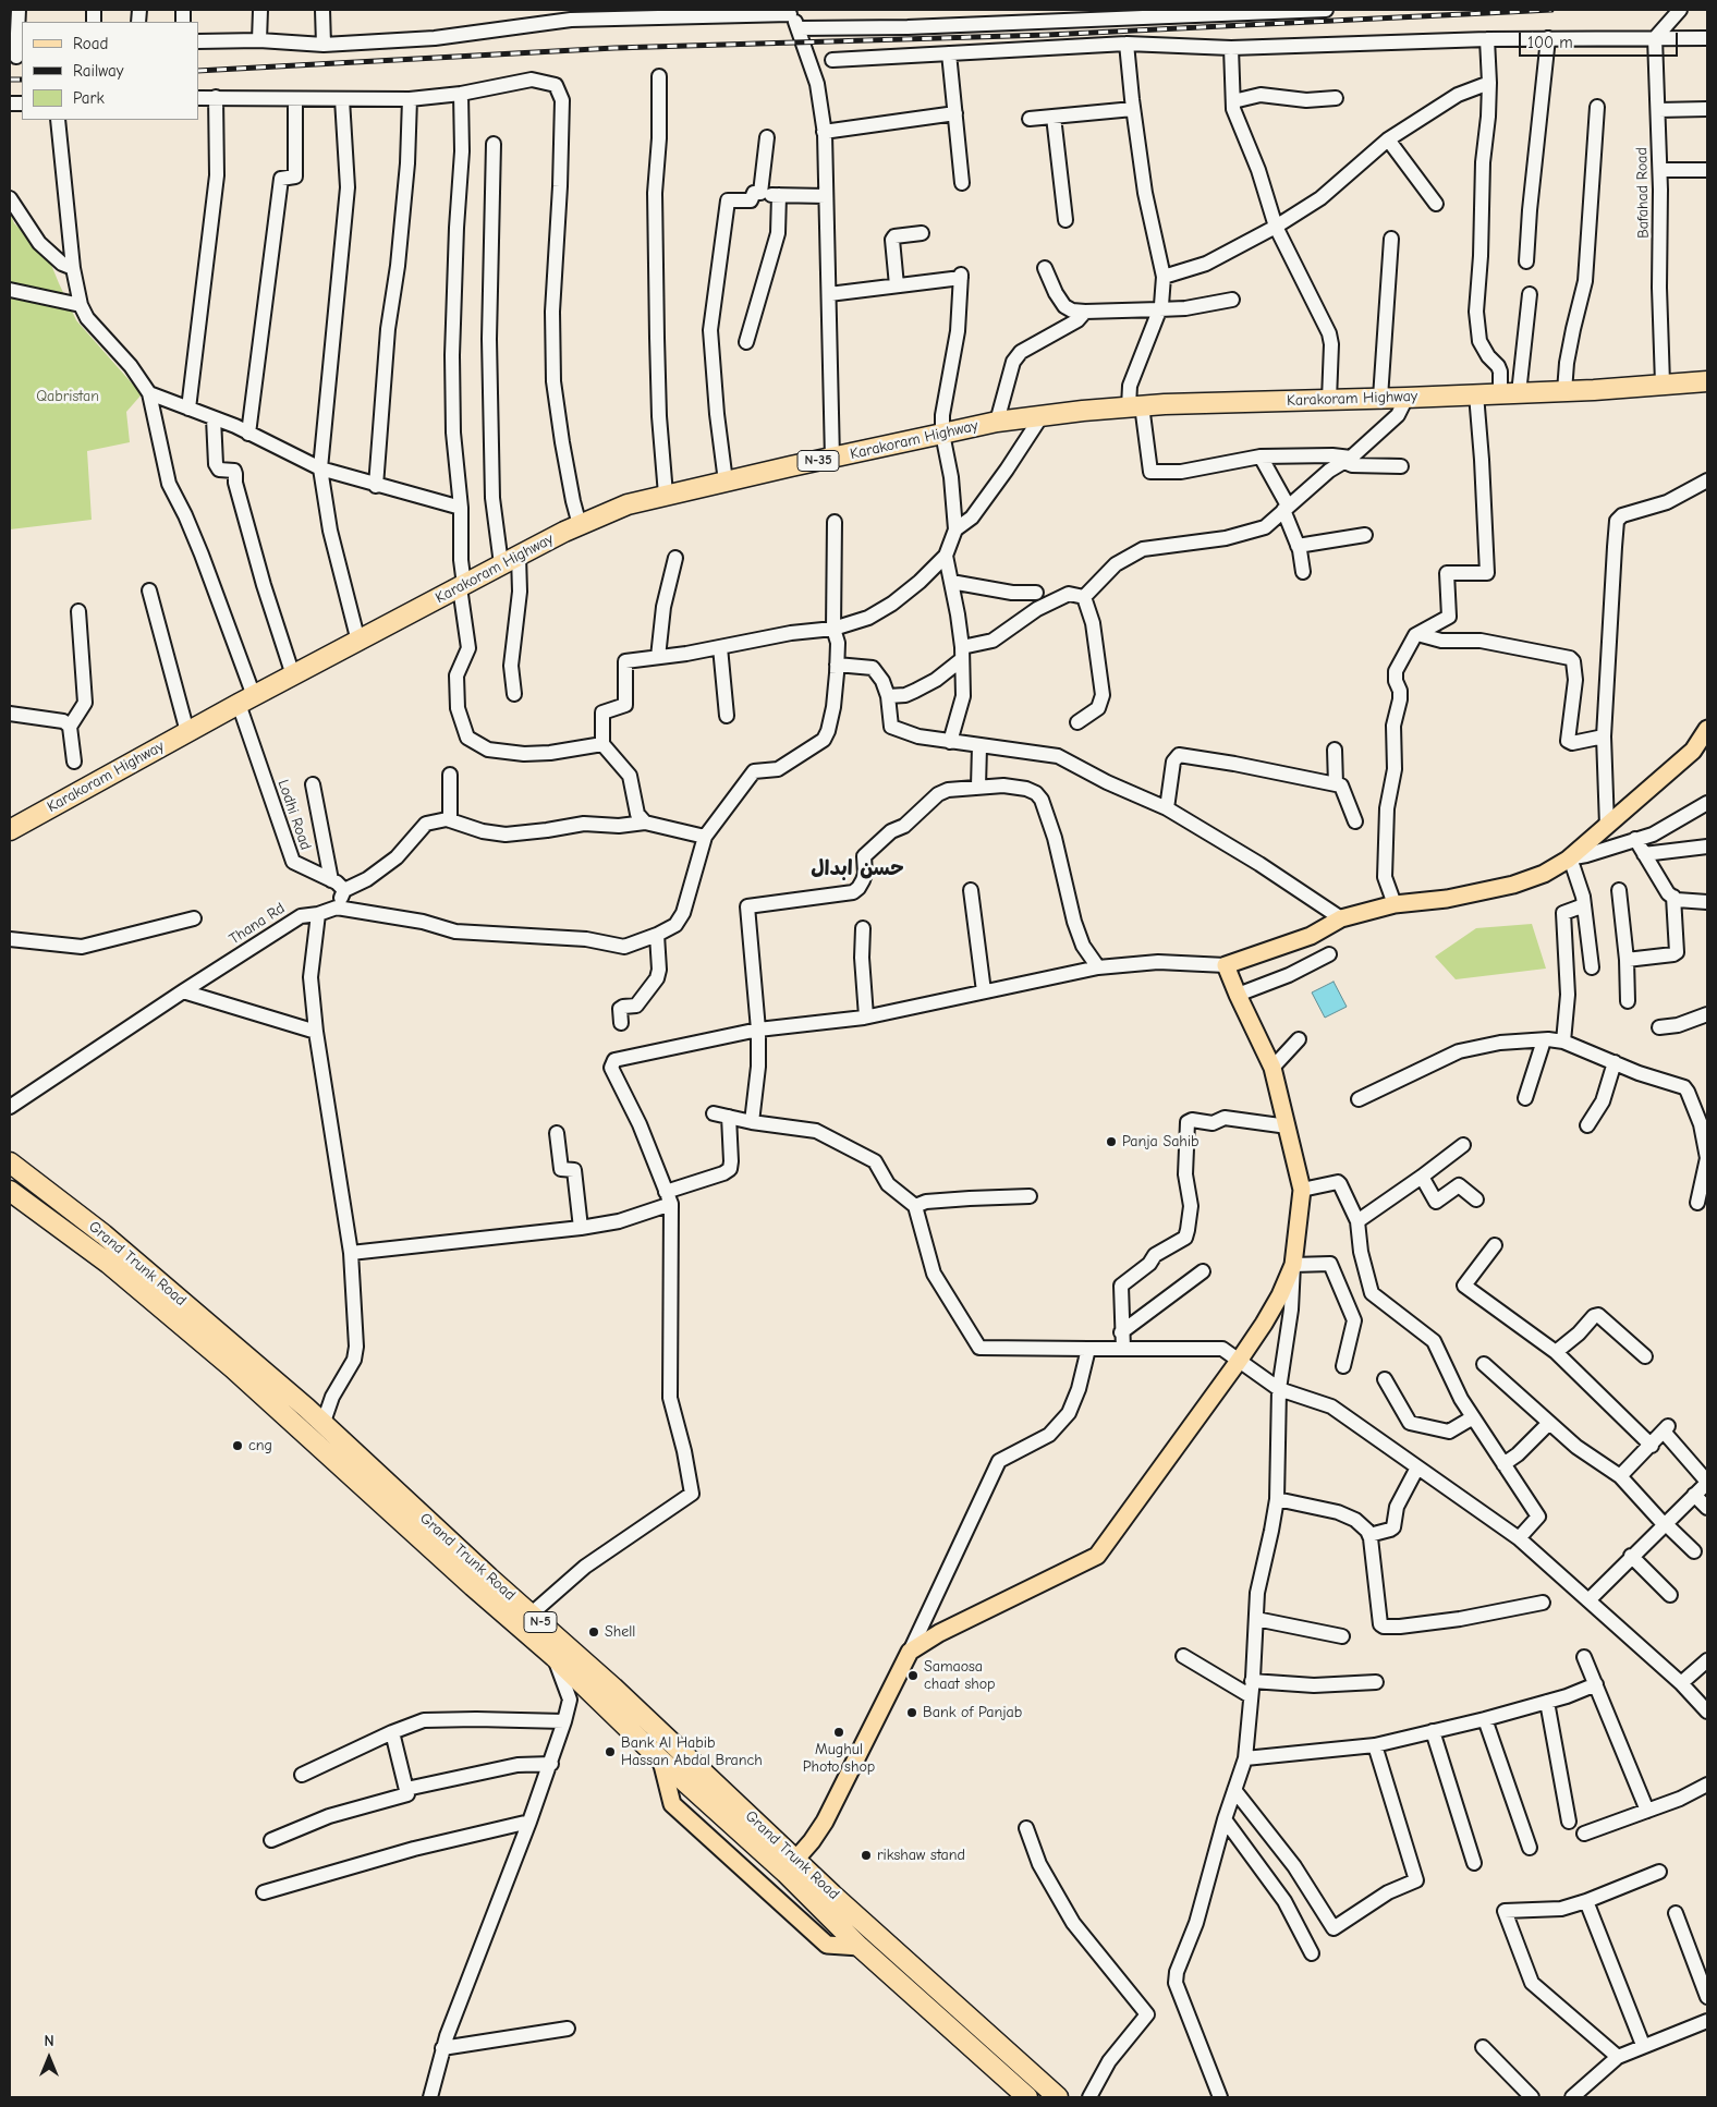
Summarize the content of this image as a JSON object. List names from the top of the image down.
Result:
{
  "streets": {
    "highway": [
      "Karakoram Highway",
      "N-35",
      "Grand Trunk Road",
      "N-5"
    ],
    "street": ["Bafahad Road", "Lodhi Road", "Thana Rd"]
  },
  "crossings": [
    ["Bafahad Road", "Karakoram Highway"],
    ["Karakoram Highway", "Lodhi Road"]
  ],
  "districts": ["حسن ابدال"],
  "parks": ["Qabristan"],
  "places": [
    "Panja Sahib",
    "cng",
    "Shell",
    "Samaosa chaat shop",
    "Bank of Panjab",
    "Mughul Photo shop",
    "Bank Al Habib Hassan Abdal Branch",
    "rikshaw stand"
  ],
  "legend": ["Road", "Railway", "Park"],
  "scale_bar": "100 m",
  "north": "top"
}
